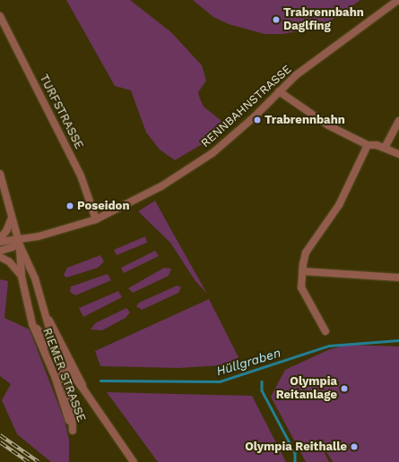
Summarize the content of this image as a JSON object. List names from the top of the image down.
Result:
{
  "streets": {
    "street": ["RENNBAHNSTRASSE", "TURFSTRASSE", "RIEMER STRASSE"]
  },
  "crossings": [
    ["RENNBAHNSTRASSE", "TURFSTRASSE"],
    ["RENNBAHNSTRASSE", "RIEMER STRASSE"]
  ],
  "water": ["Hüllgraben"],
  "places": [
    "Trabrennbahn Daglfing",
    "Trabrennbahn",
    "Poseidon",
    "Olympia Reitanlage",
    "Olympia Reithalle"
  ]
}
